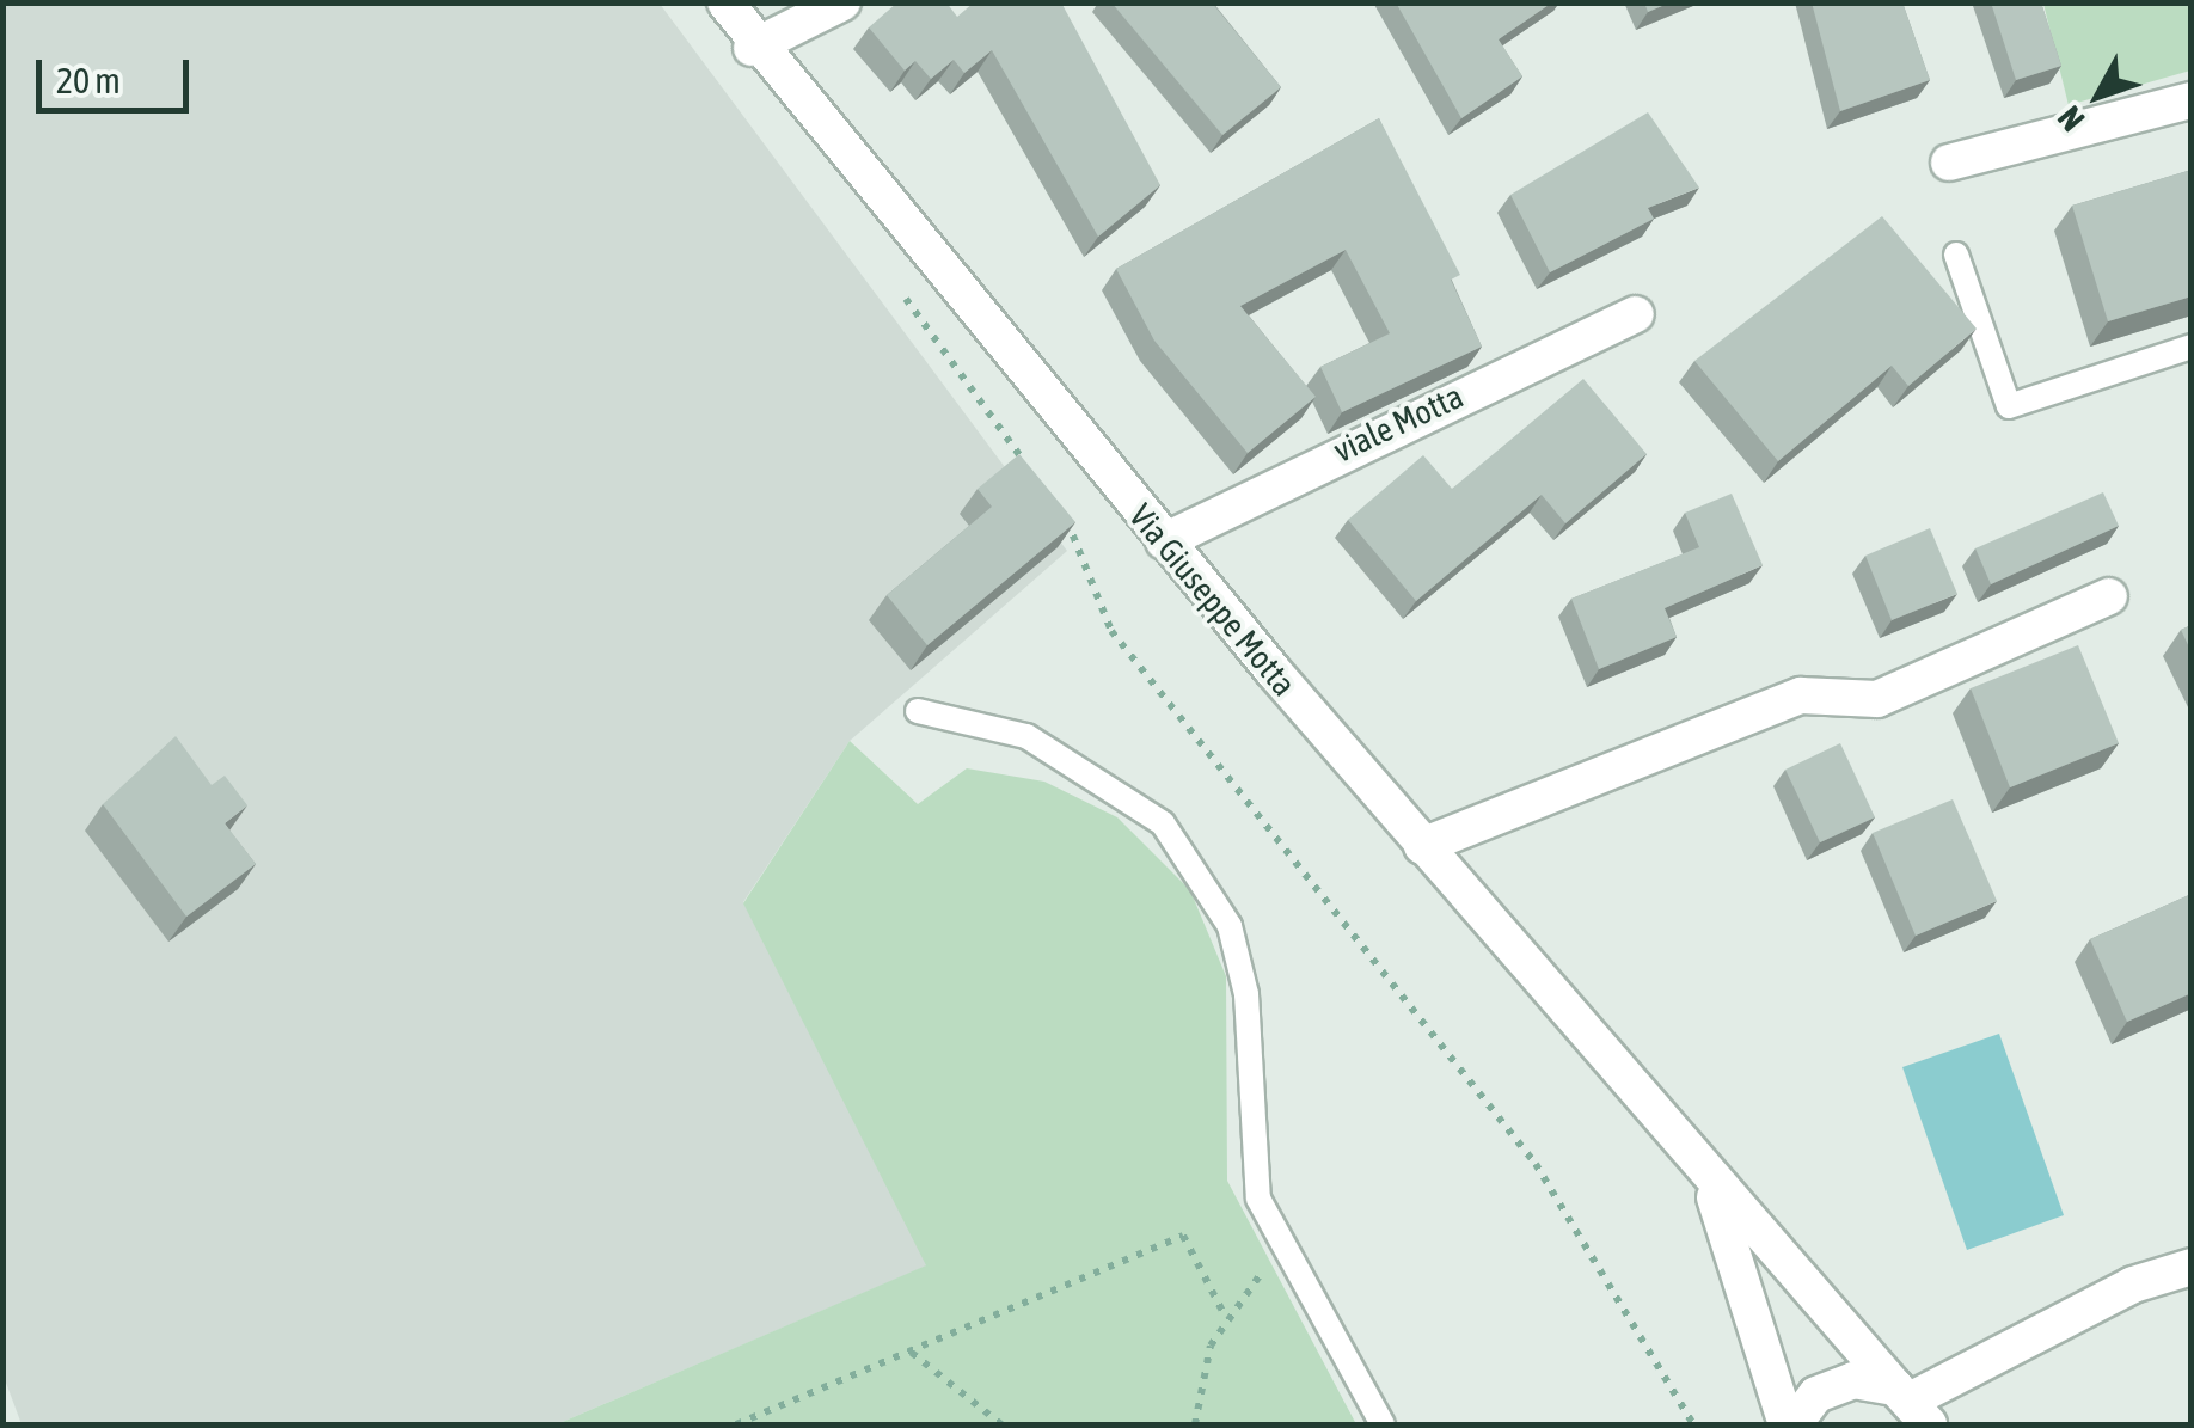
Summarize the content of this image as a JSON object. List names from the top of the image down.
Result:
{
  "streets": {
    "main road": ["viale Motta", "Via Giuseppe Motta"]
  },
  "crossings": [
    ["viale Motta", "Via Giuseppe Motta"]
  ],
  "scale_bar": "20 m",
  "north": "bottom left"
}
